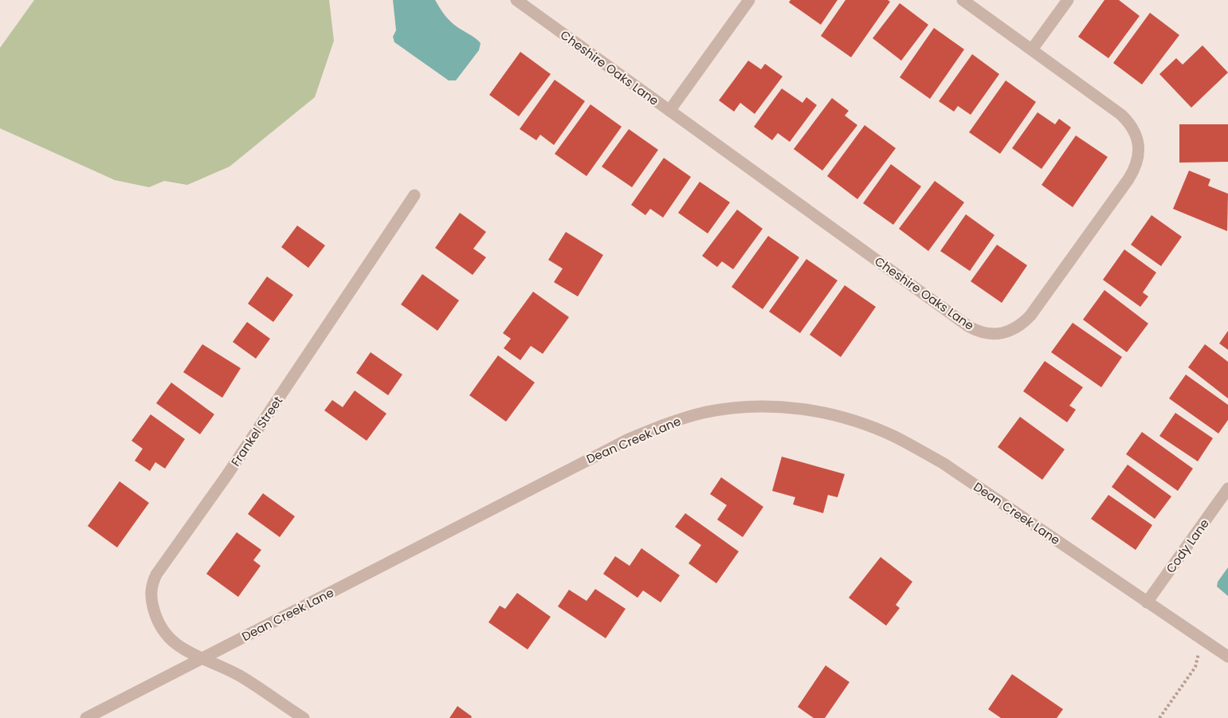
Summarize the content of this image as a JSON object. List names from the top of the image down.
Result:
{
  "streets": {
    "street": [
      "Cheshire Oaks Lane",
      "Frankel Street",
      "Dean Creek Lane",
      "Cody Lane"
    ]
  },
  "crossings": [
    ["Frankel Street", "Dean Creek Lane"],
    ["Dean Creek Lane", "Cody Lane"]
  ]
}
